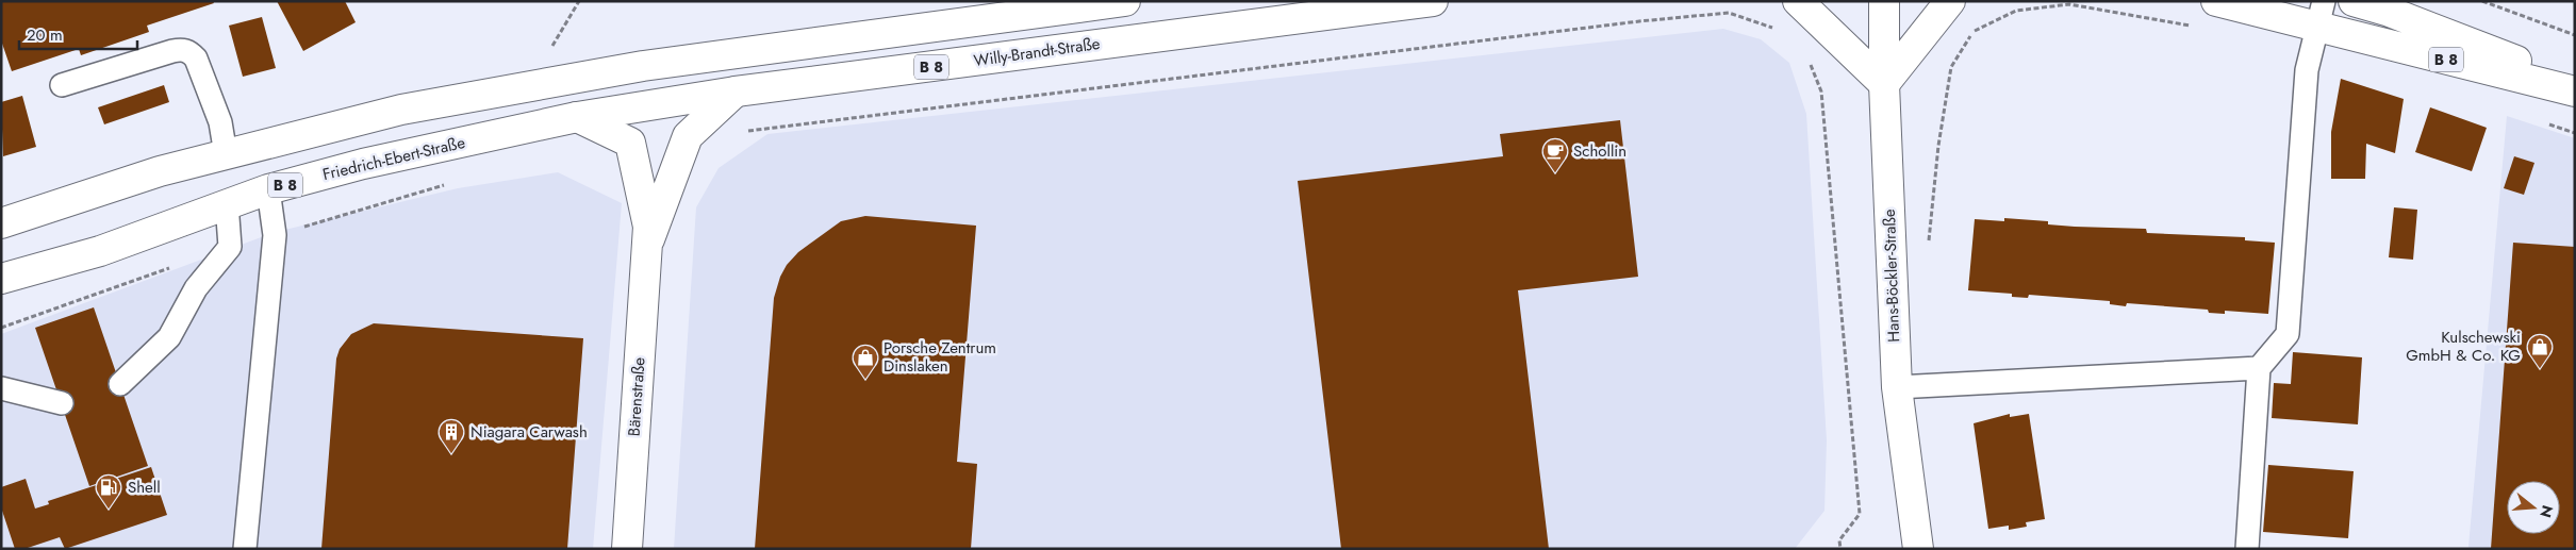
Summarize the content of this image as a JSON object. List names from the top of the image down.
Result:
{
  "streets": {
    "main road": [
      "Willy-Brandt-Straße",
      "B 8",
      "Friedrich-Ebert-Straße",
      "Hans-Böckler-Straße",
      "Bärenstraße"
    ]
  },
  "crossings": [
    ["Willy-Brandt-Straße", "Friedrich-Ebert-Straße"],
    ["Willy-Brandt-Straße", "Bärenstraße"],
    ["Friedrich-Ebert-Straße", "Bärenstraße"]
  ],
  "places": {
    "cafe": ["Schollin"],
    "shop": ["Kulschewski GmbH & Co. KG", "Porsche Zentrum Dinslaken"],
    "building": ["Niagara Carwash"],
    "fuel station": ["Shell"]
  },
  "scale_bar": "20 m",
  "north": "right"
}
